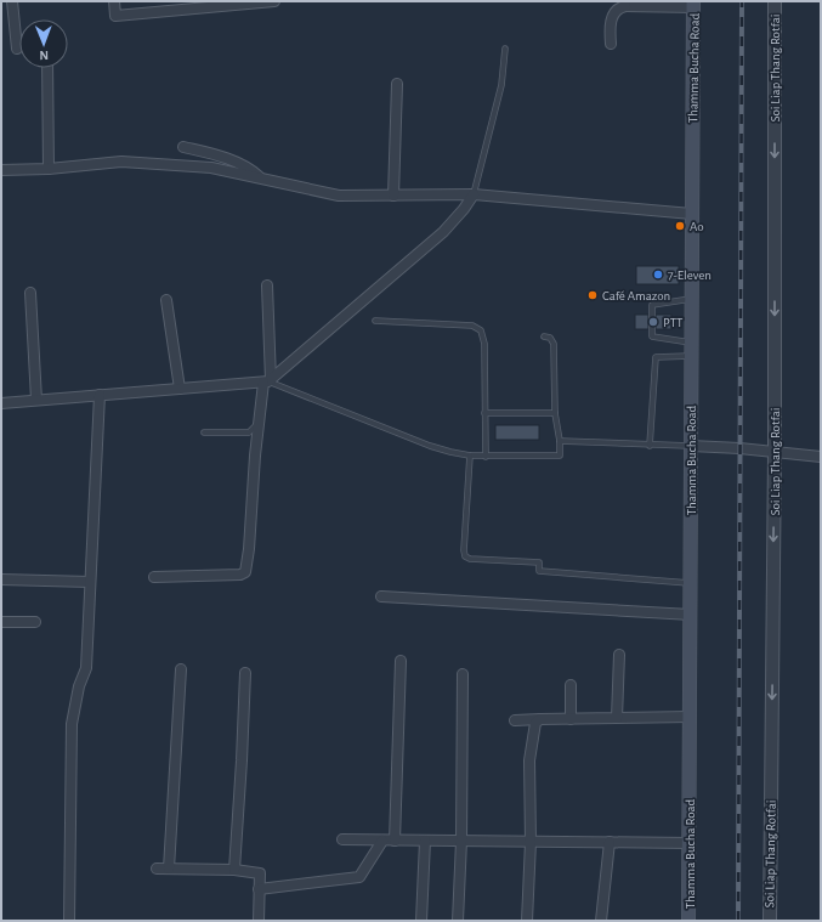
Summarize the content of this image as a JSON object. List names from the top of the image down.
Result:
{
  "streets": {
    "main road": ["Thamma Bucha Road"],
    "street": ["Soi Liap Thang Rotfai"]
  },
  "one_way": ["Soi Liap Thang Rotfai"],
  "places": [
    "Ao",
    "7-Eleven",
    "Café Amazon",
    "PTT"
  ],
  "north": "bottom"
}
